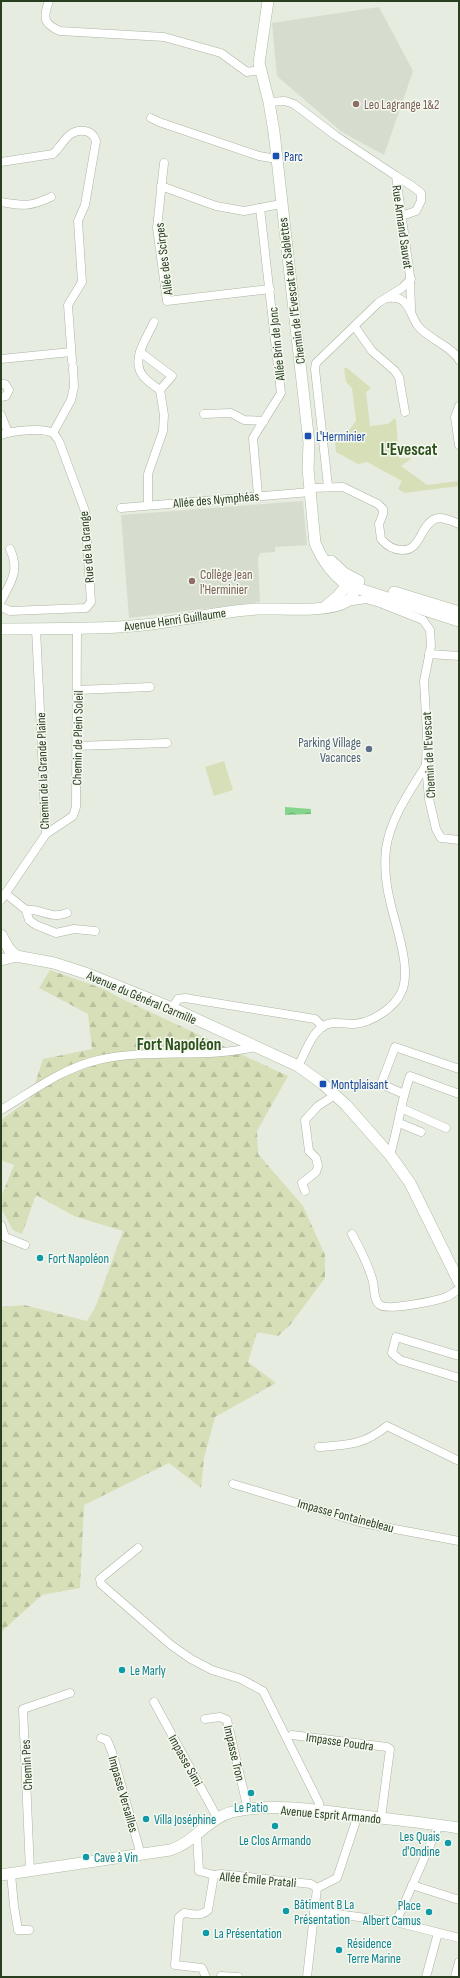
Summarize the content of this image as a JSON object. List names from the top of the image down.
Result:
{
  "streets": {
    "street": [
      "Rue Armand Sauvat",
      "Allée des Scirpes",
      "Chemin de l'Evescat aux Sablettes",
      "Allée Brin de Jonc",
      "Allée des Nymphéas",
      "Rue de la Grange",
      "Avenue Henri Guillaume",
      "Chemin de Plein Soleil",
      "Chemin de l'Evescat",
      "Chemin de la Grande Plaine",
      "Avenue du Général Carmille",
      "Impasse Fontainebleau",
      "Impasse Poudra",
      "Impasse Tron",
      "Impasse Simi",
      "Chemin Pes",
      "Impasse Versailles",
      "Avenue Esprit Armando",
      "Allée Émile Pratali"
    ]
  },
  "crossings": [
    ["Rue Armand Sauvat", "Chemin de l'Evescat aux Sablettes"],
    ["Allée des Scirpes", "Allée Brin de Jonc"],
    ["Chemin de l'Evescat aux Sablettes", "Allée des Nymphéas"],
    ["Allée Brin de Jonc", "Allée des Nymphéas"],
    ["Avenue Henri Guillaume", "Chemin de Plein Soleil"],
    ["Avenue Henri Guillaume", "Chemin de l'Evescat"],
    ["Avenue Henri Guillaume", "Chemin de la Grande Plaine"],
    ["Chemin de Plein Soleil", "Chemin de la Grande Plaine"],
    ["Impasse Poudra", "Avenue Esprit Armando"],
    ["Impasse Tron", "Avenue Esprit Armando"],
    ["Impasse Simi", "Avenue Esprit Armando"],
    ["Chemin Pes", "Avenue Esprit Armando"],
    ["Impasse Versailles", "Avenue Esprit Armando"]
  ],
  "districts": ["L'Evescat", "Fort Napoléon"],
  "places": {
    "other": [
      "Leo Lagrange 1&2",
      "Collège Jean l'Herminier",
      "Parking Village Vacances",
      "Fort Napoléon",
      "Le Marly",
      "Le Patio",
      "Villa Joséphine",
      "Le Clos Armando",
      "Les Quais d'Ondine",
      "Cave à Vin",
      "Bâtiment B La Présentation",
      "Place Albert Camus",
      "La Présentation",
      "Résidence Terre Marine"
    ],
    "transit": ["Parc", "L'Herminier", "Montplaisant"]
  }
}
